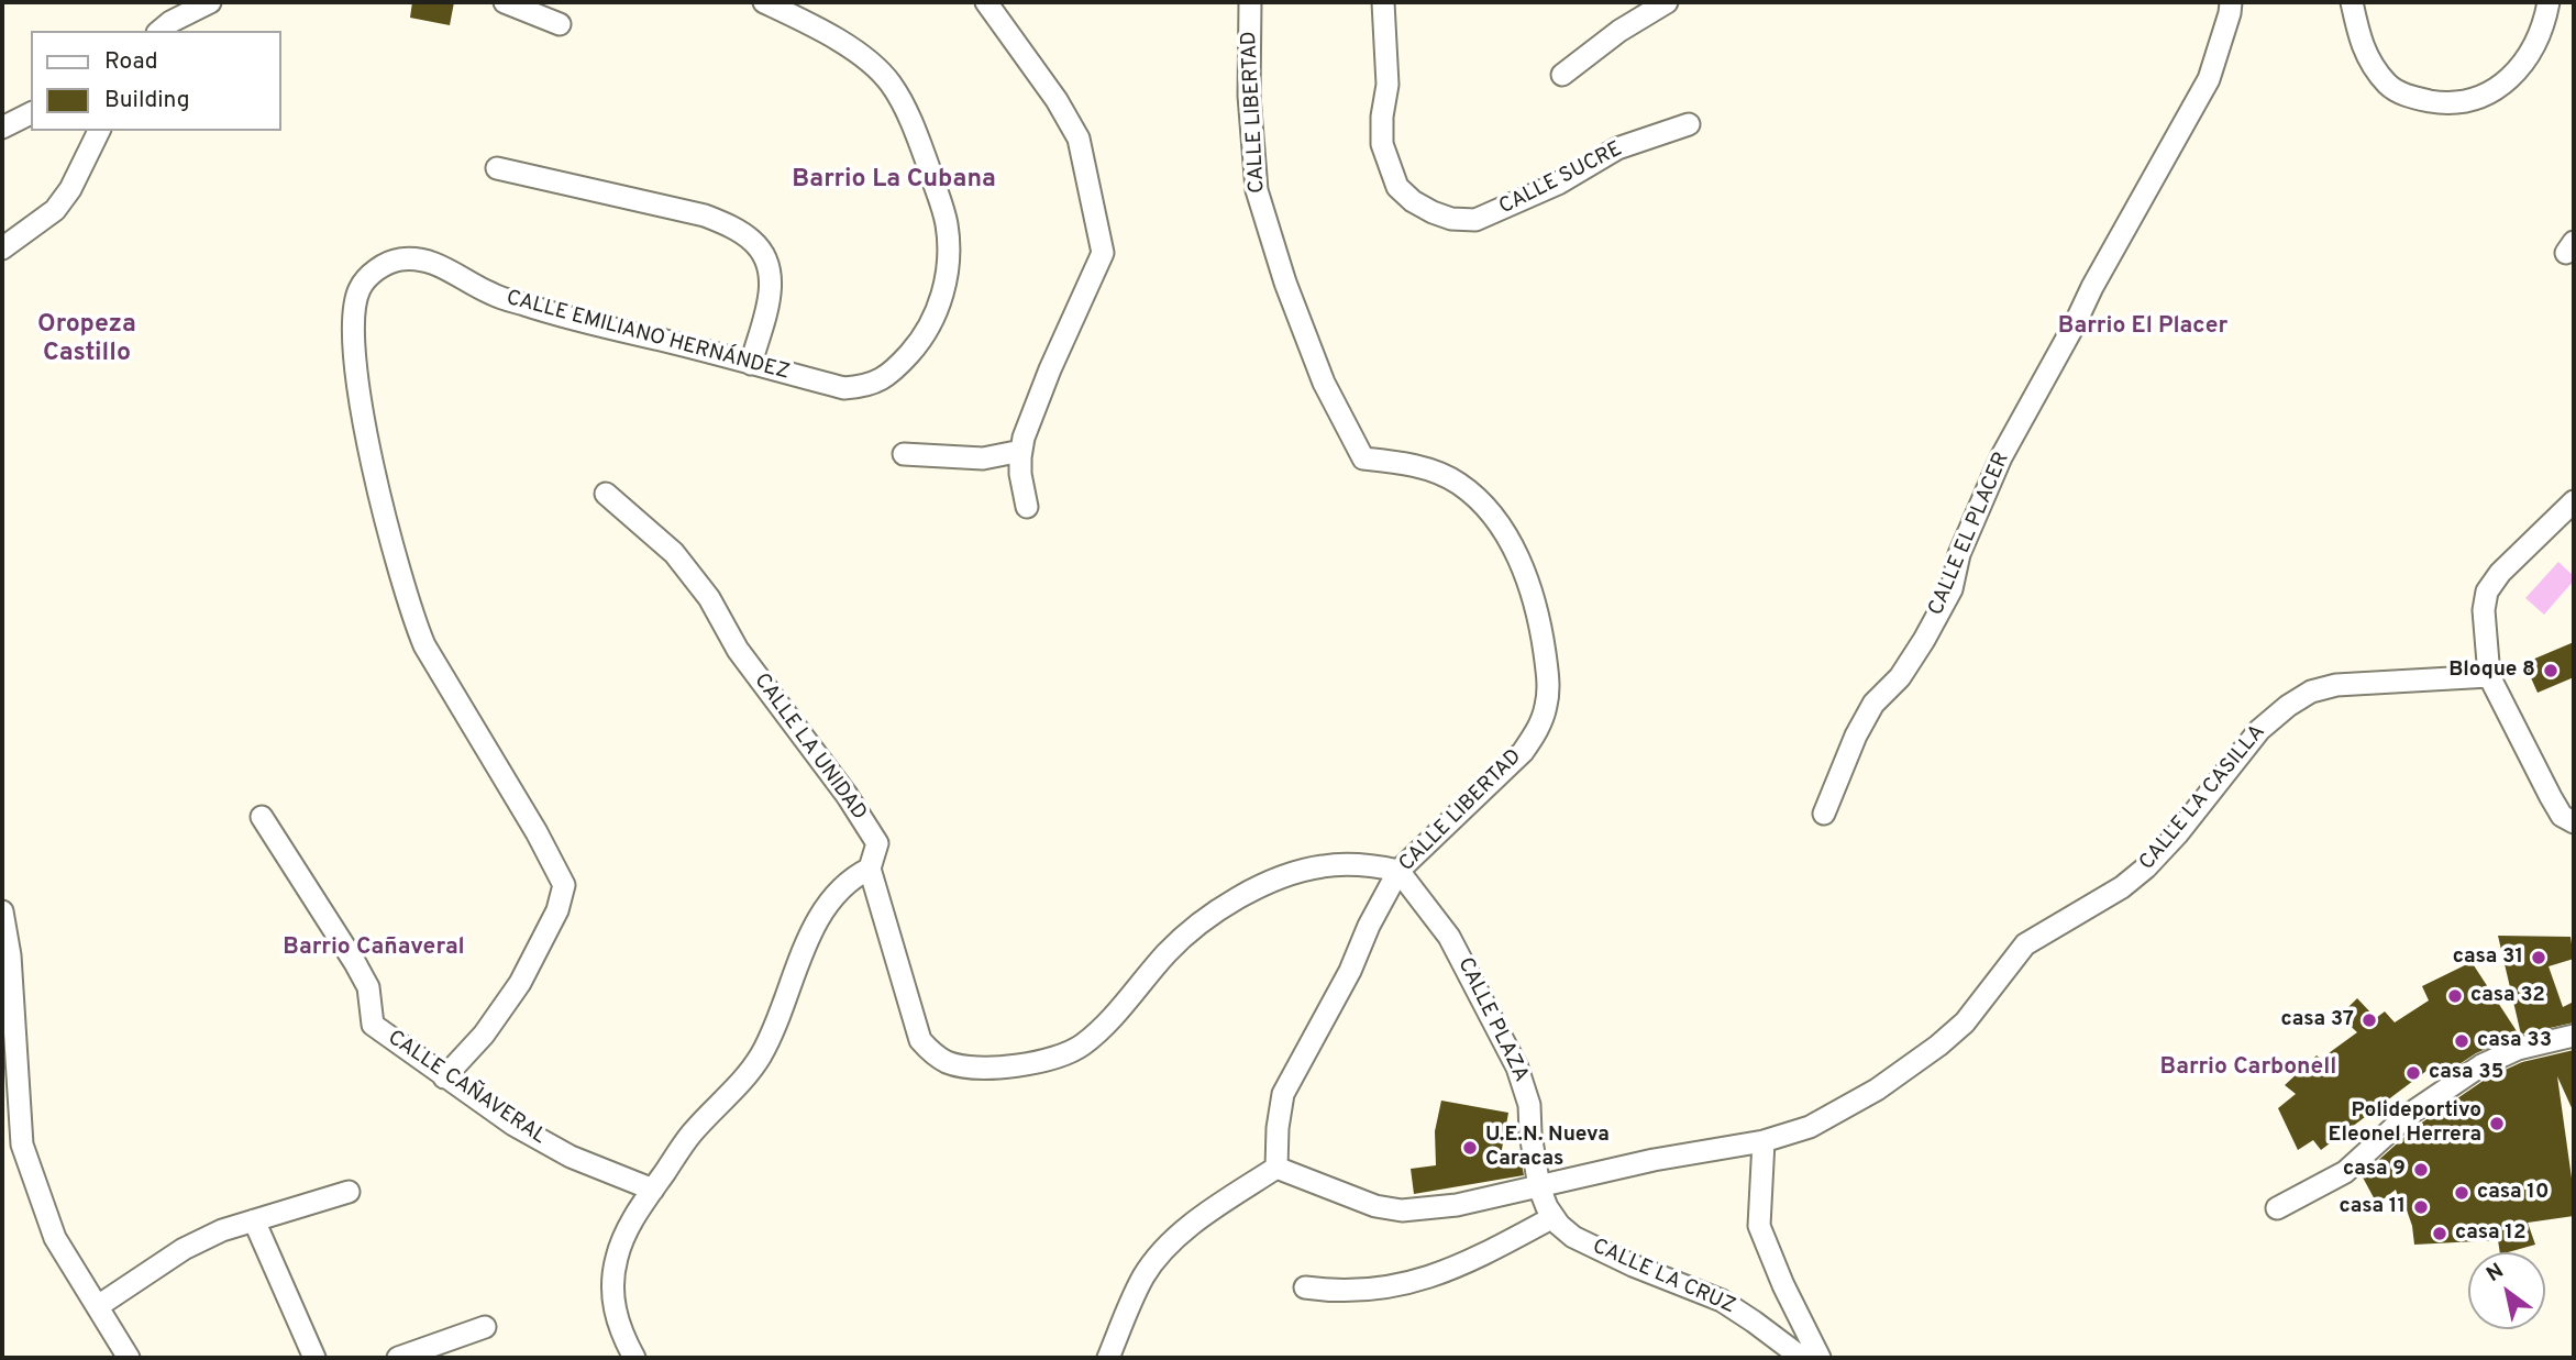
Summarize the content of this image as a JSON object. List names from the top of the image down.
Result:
{
  "streets": {
    "street": [
      "CALLE LIBERTAD",
      "CALLE SUCRE",
      "CALLE EMILIANO HERNÁNDEZ",
      "CALLE EL PLACER",
      "CALLE LA UNIDAD",
      "CALLE LA CASILLA",
      "CALLE PLAZA",
      "CALLE CAÑAVERAL",
      "CALLE LA CRUZ"
    ]
  },
  "crossings": [
    ["CALLE LIBERTAD", "CALLE LA UNIDAD"],
    ["CALLE LIBERTAD", "CALLE LA CASILLA"],
    ["CALLE LIBERTAD", "CALLE PLAZA"],
    ["CALLE EMILIANO HERNÁNDEZ", "CALLE CAÑAVERAL"],
    ["CALLE LA UNIDAD", "CALLE PLAZA"],
    ["CALLE LA CASILLA", "CALLE PLAZA"],
    ["CALLE LA CASILLA", "CALLE LA CRUZ"],
    ["CALLE PLAZA", "CALLE LA CRUZ"]
  ],
  "districts": [
    "Barrio La Cubana",
    "Oropeza Castillo",
    "Barrio El Placer",
    "Barrio Cañaveral",
    "Barrio Carbonell"
  ],
  "places": [
    "Bloque 8",
    "casa 31",
    "casa 32",
    "casa 37",
    "casa 33",
    "casa 35",
    "Polideportivo Eleonel Herrera",
    "U.E.N. Nueva Caracas",
    "casa 9",
    "casa 10",
    "casa 11",
    "casa 12"
  ],
  "legend": ["Road", "Building"],
  "north": "top left"
}
